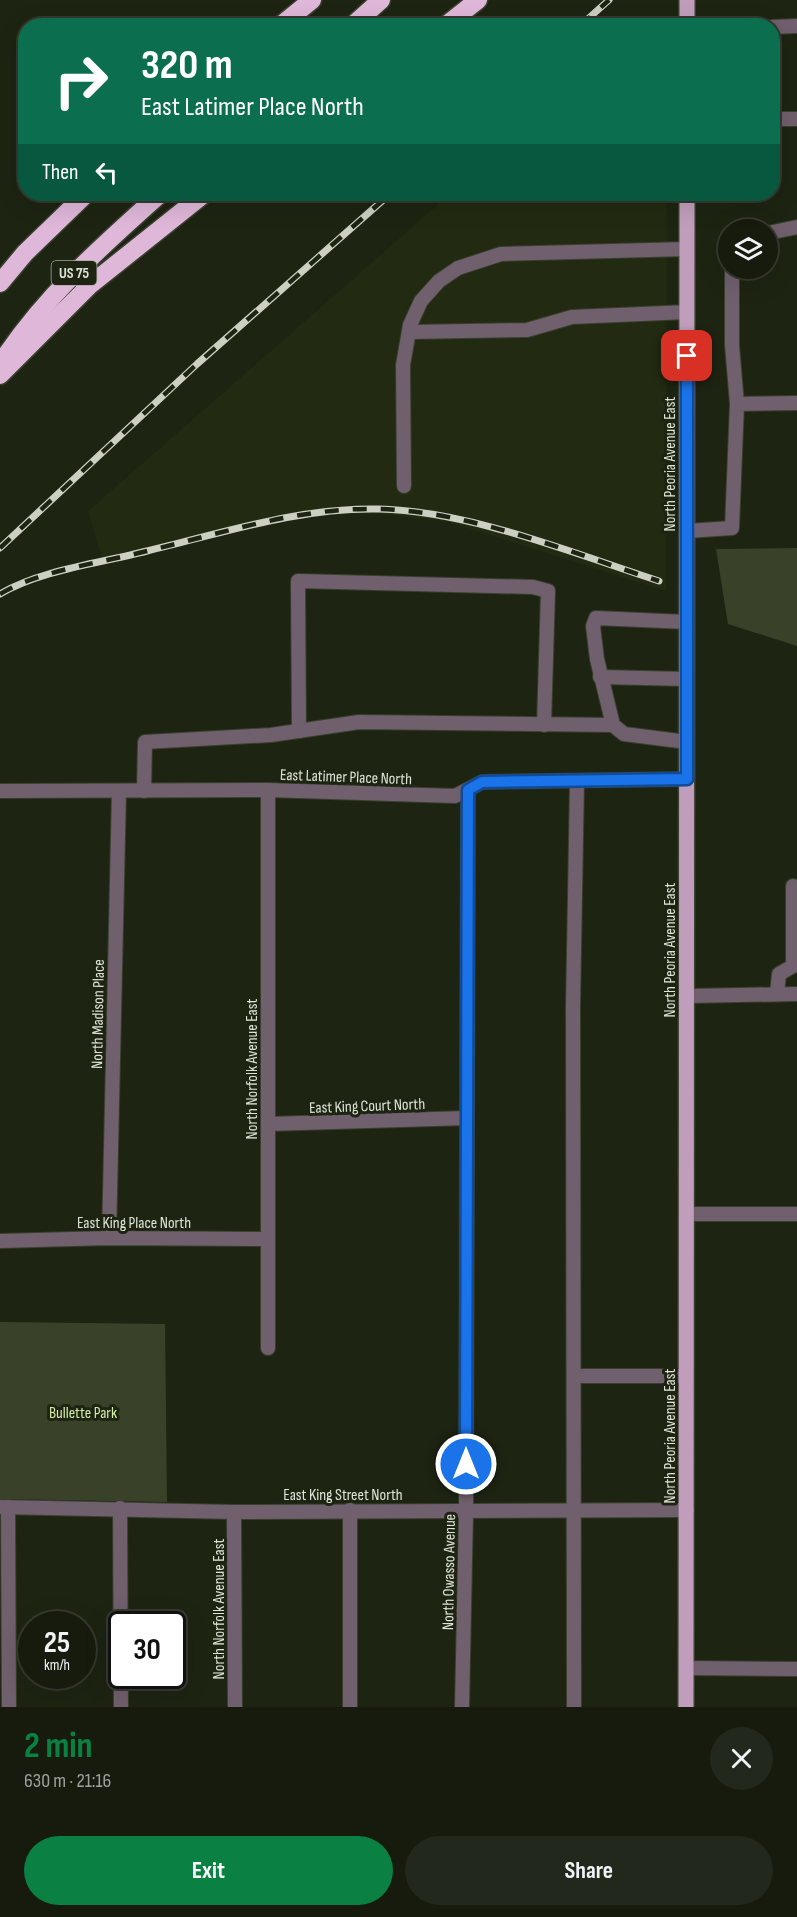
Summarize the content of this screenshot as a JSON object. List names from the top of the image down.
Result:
{
  "streets": {
    "highway": ["US 75"],
    "main road": ["North Peoria Avenue East"],
    "street": [
      "East Latimer Place North",
      "North Madison Place",
      "North Norfolk Avenue East",
      "East King Court North",
      "East King Place North",
      "East King Street North",
      "North Owasso Avenue"
    ]
  },
  "crossings": [
    ["North Peoria Avenue East", "East Latimer Place North"],
    ["North Peoria Avenue East", "East King Street North"],
    ["East Latimer Place North", "North Madison Place"],
    ["East Latimer Place North", "North Norfolk Avenue East"],
    ["East Latimer Place North", "North Owasso Avenue"],
    ["North Madison Place", "East King Place North"],
    ["North Norfolk Avenue East", "East King Court North"],
    ["North Norfolk Avenue East", "East King Place North"],
    ["North Norfolk Avenue East", "East King Street North"],
    ["East King Court North", "North Owasso Avenue"],
    ["East King Street North", "North Owasso Avenue"]
  ],
  "parks": ["Bullette Park"],
  "page": {
    "turn": ["320 m", "East Latimer Place North"],
    "then": "Then",
    "speed": "25 km/h",
    "limit": "30",
    "heading": ["2 min", "630 m · 21:16"],
    "buttons": ["Exit", "Share"]
  }
}
